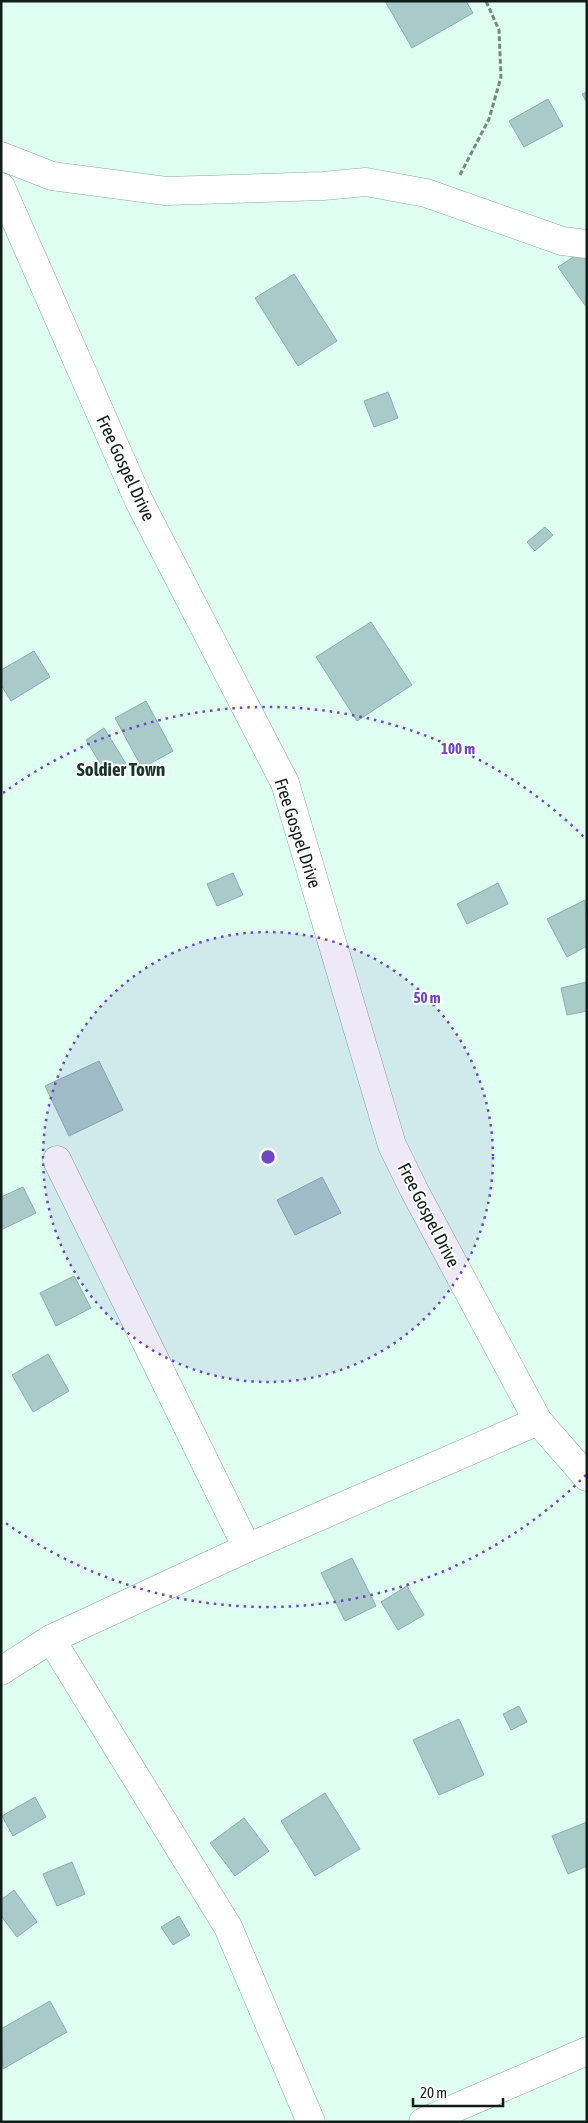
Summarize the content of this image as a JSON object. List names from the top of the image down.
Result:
{
  "streets": {
    "street": ["Free Gospel Drive"]
  },
  "districts": ["Soldier Town"],
  "scale_bar": "20 m",
  "rings": ["100 m", "50 m"]
}
